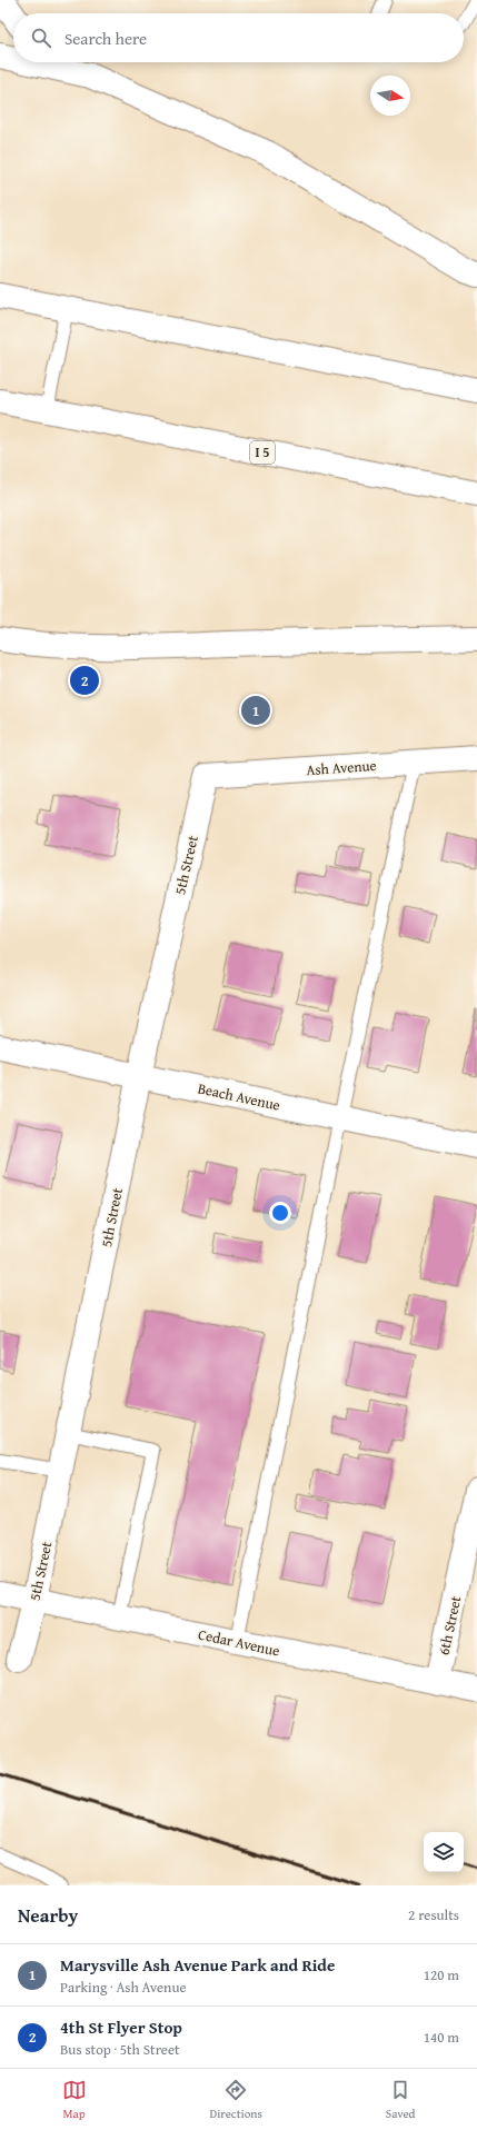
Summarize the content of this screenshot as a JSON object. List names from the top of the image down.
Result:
{
  "streets": {
    "main road": [
      "I 5",
      "Ash Avenue",
      "5th Street",
      "Beach Avenue",
      "6th Street",
      "Cedar Avenue"
    ]
  },
  "crossings": [
    ["Ash Avenue", "5th Street"],
    ["5th Street", "Beach Avenue"],
    ["5th Street", "Cedar Avenue"],
    ["6th Street", "Cedar Avenue"]
  ],
  "north": "right",
  "page": {
    "search": "Search here",
    "pins": ["2", "1"],
    "heading": ["Nearby", "2 results"],
    "list": [
      {
        "mark": "1",
        "name": "Marysville Ash Avenue Park and Ride",
        "note": "Parking · Ash Avenue",
        "value": "120 m"
      },
      {
        "mark": "2",
        "name": "4th St Flyer Stop",
        "note": "Bus stop · 5th Street",
        "value": "140 m"
      }
    ],
    "nav": ["Map", "Directions", "Saved"]
  }
}
